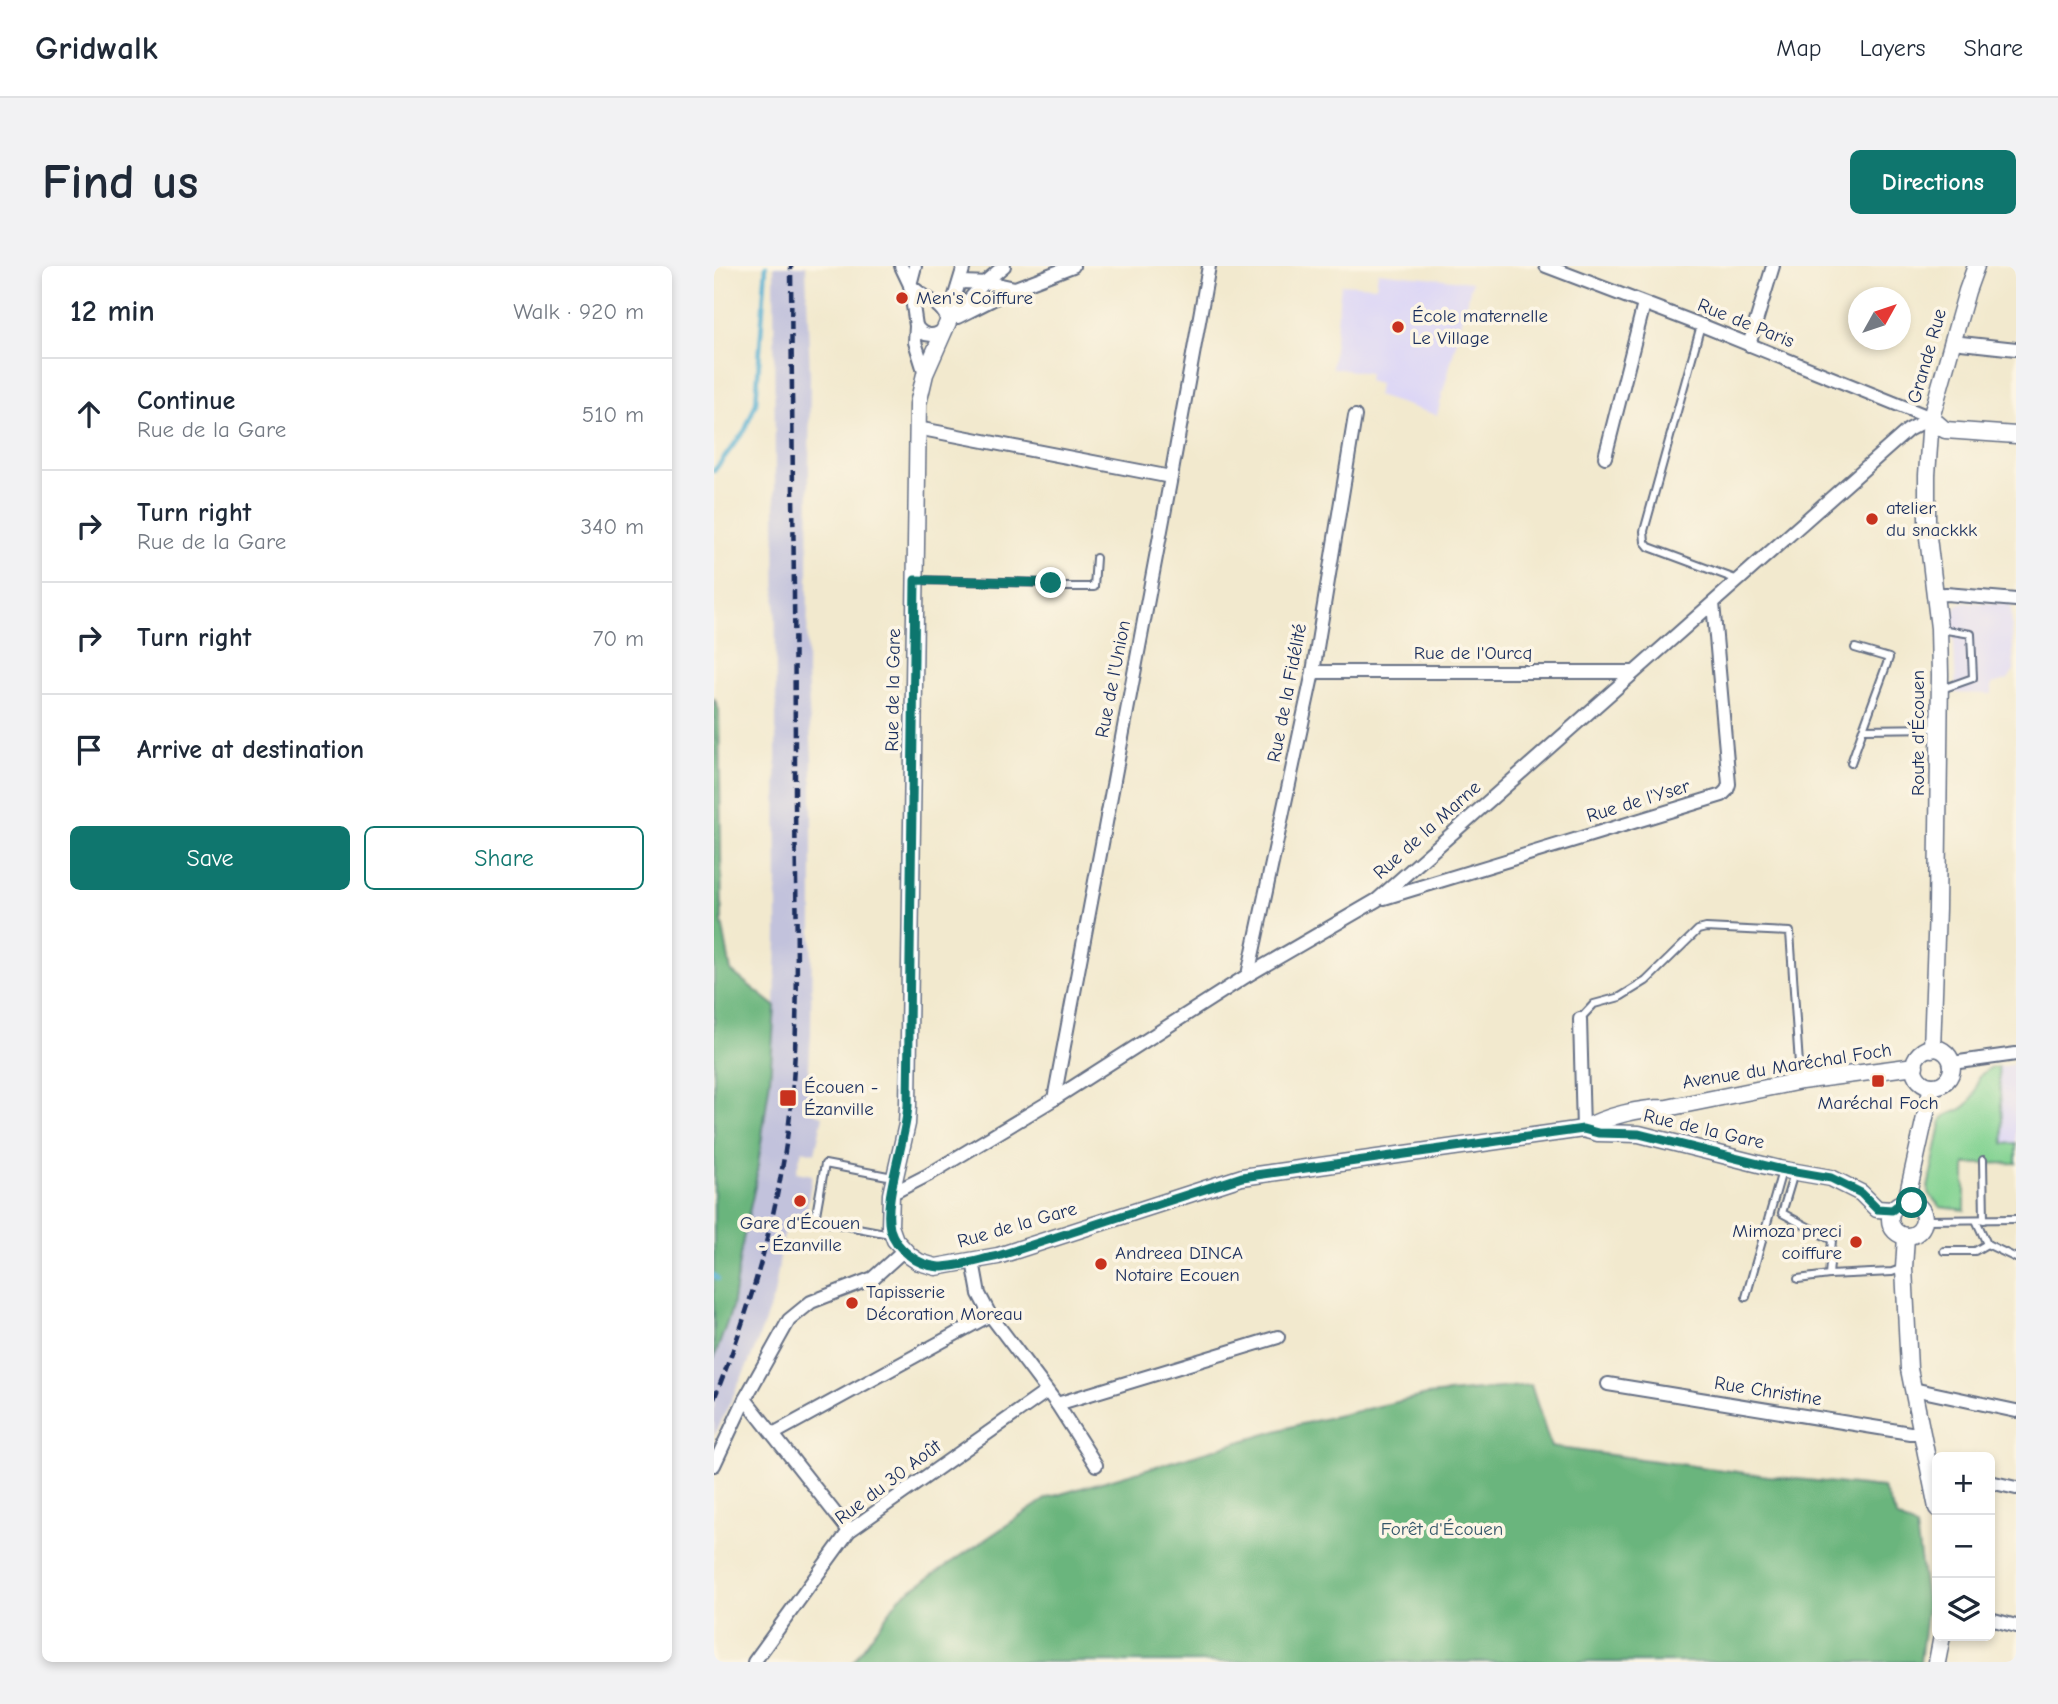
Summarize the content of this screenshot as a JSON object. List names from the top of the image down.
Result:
{
  "streets": {
    "street": [
      "Rue de Paris",
      "Grande Rue",
      "Rue de l'Ourcq",
      "Rue de l'Union",
      "Rue de la Gare",
      "Rue de la Fidélité",
      "Route d'Écouen",
      "Rue de l'Yser",
      "Rue de la Marne",
      "Avenue du Maréchal Foch",
      "Rue Christine",
      "Rue du 30 Août"
    ]
  },
  "crossings": [
    ["Rue de Paris", "Grande Rue"],
    ["Rue de Paris", "Route d'Écouen"],
    ["Rue de Paris", "Rue de la Marne"],
    ["Grande Rue", "Route d'Écouen"],
    ["Grande Rue", "Rue de la Marne"],
    ["Rue de l'Ourcq", "Rue de la Fidélité"],
    ["Rue de l'Ourcq", "Rue de la Marne"],
    ["Rue de l'Union", "Rue de la Marne"],
    ["Rue de la Gare", "Rue de la Marne"],
    ["Rue de la Gare", "Avenue du Maréchal Foch"],
    ["Rue de la Fidélité", "Rue de la Marne"],
    ["Route d'Écouen", "Rue de la Marne"],
    ["Route d'Écouen", "Avenue du Maréchal Foch"],
    ["Rue de l'Yser", "Rue de la Marne"]
  ],
  "parks": ["Forêt d'Écouen"],
  "places": {
    "other": [
      "Men's Coiffure",
      "École maternelle Le Village",
      "atelier du snackkk",
      "Gare d'Écouen - Ézanville",
      "Mimoza preci coiffure",
      "Andreea DINCA Notaire Ecouen",
      "Tapisserie Décoration Moreau"
    ],
    "transit": ["Maréchal Foch", "Écouen - Ézanville"]
  },
  "north": "top right",
  "page": {
    "header": "Gridwalk",
    "nav": ["Map", "Layers", "Share"],
    "buttons": [
      "Directions",
      ["Save", "Share"]
    ],
    "title": "Find us",
    "heading": ["12 min", "Walk · 920 m"],
    "list": [
      ["Continue", "Rue de la Gare", "510 m"],
      ["Turn right", "Rue de la Gare", "340 m"],
      ["Turn right", "70 m"],
      "Arrive at destination"
    ],
    "map_buttons": ["+", "−"]
  }
}
